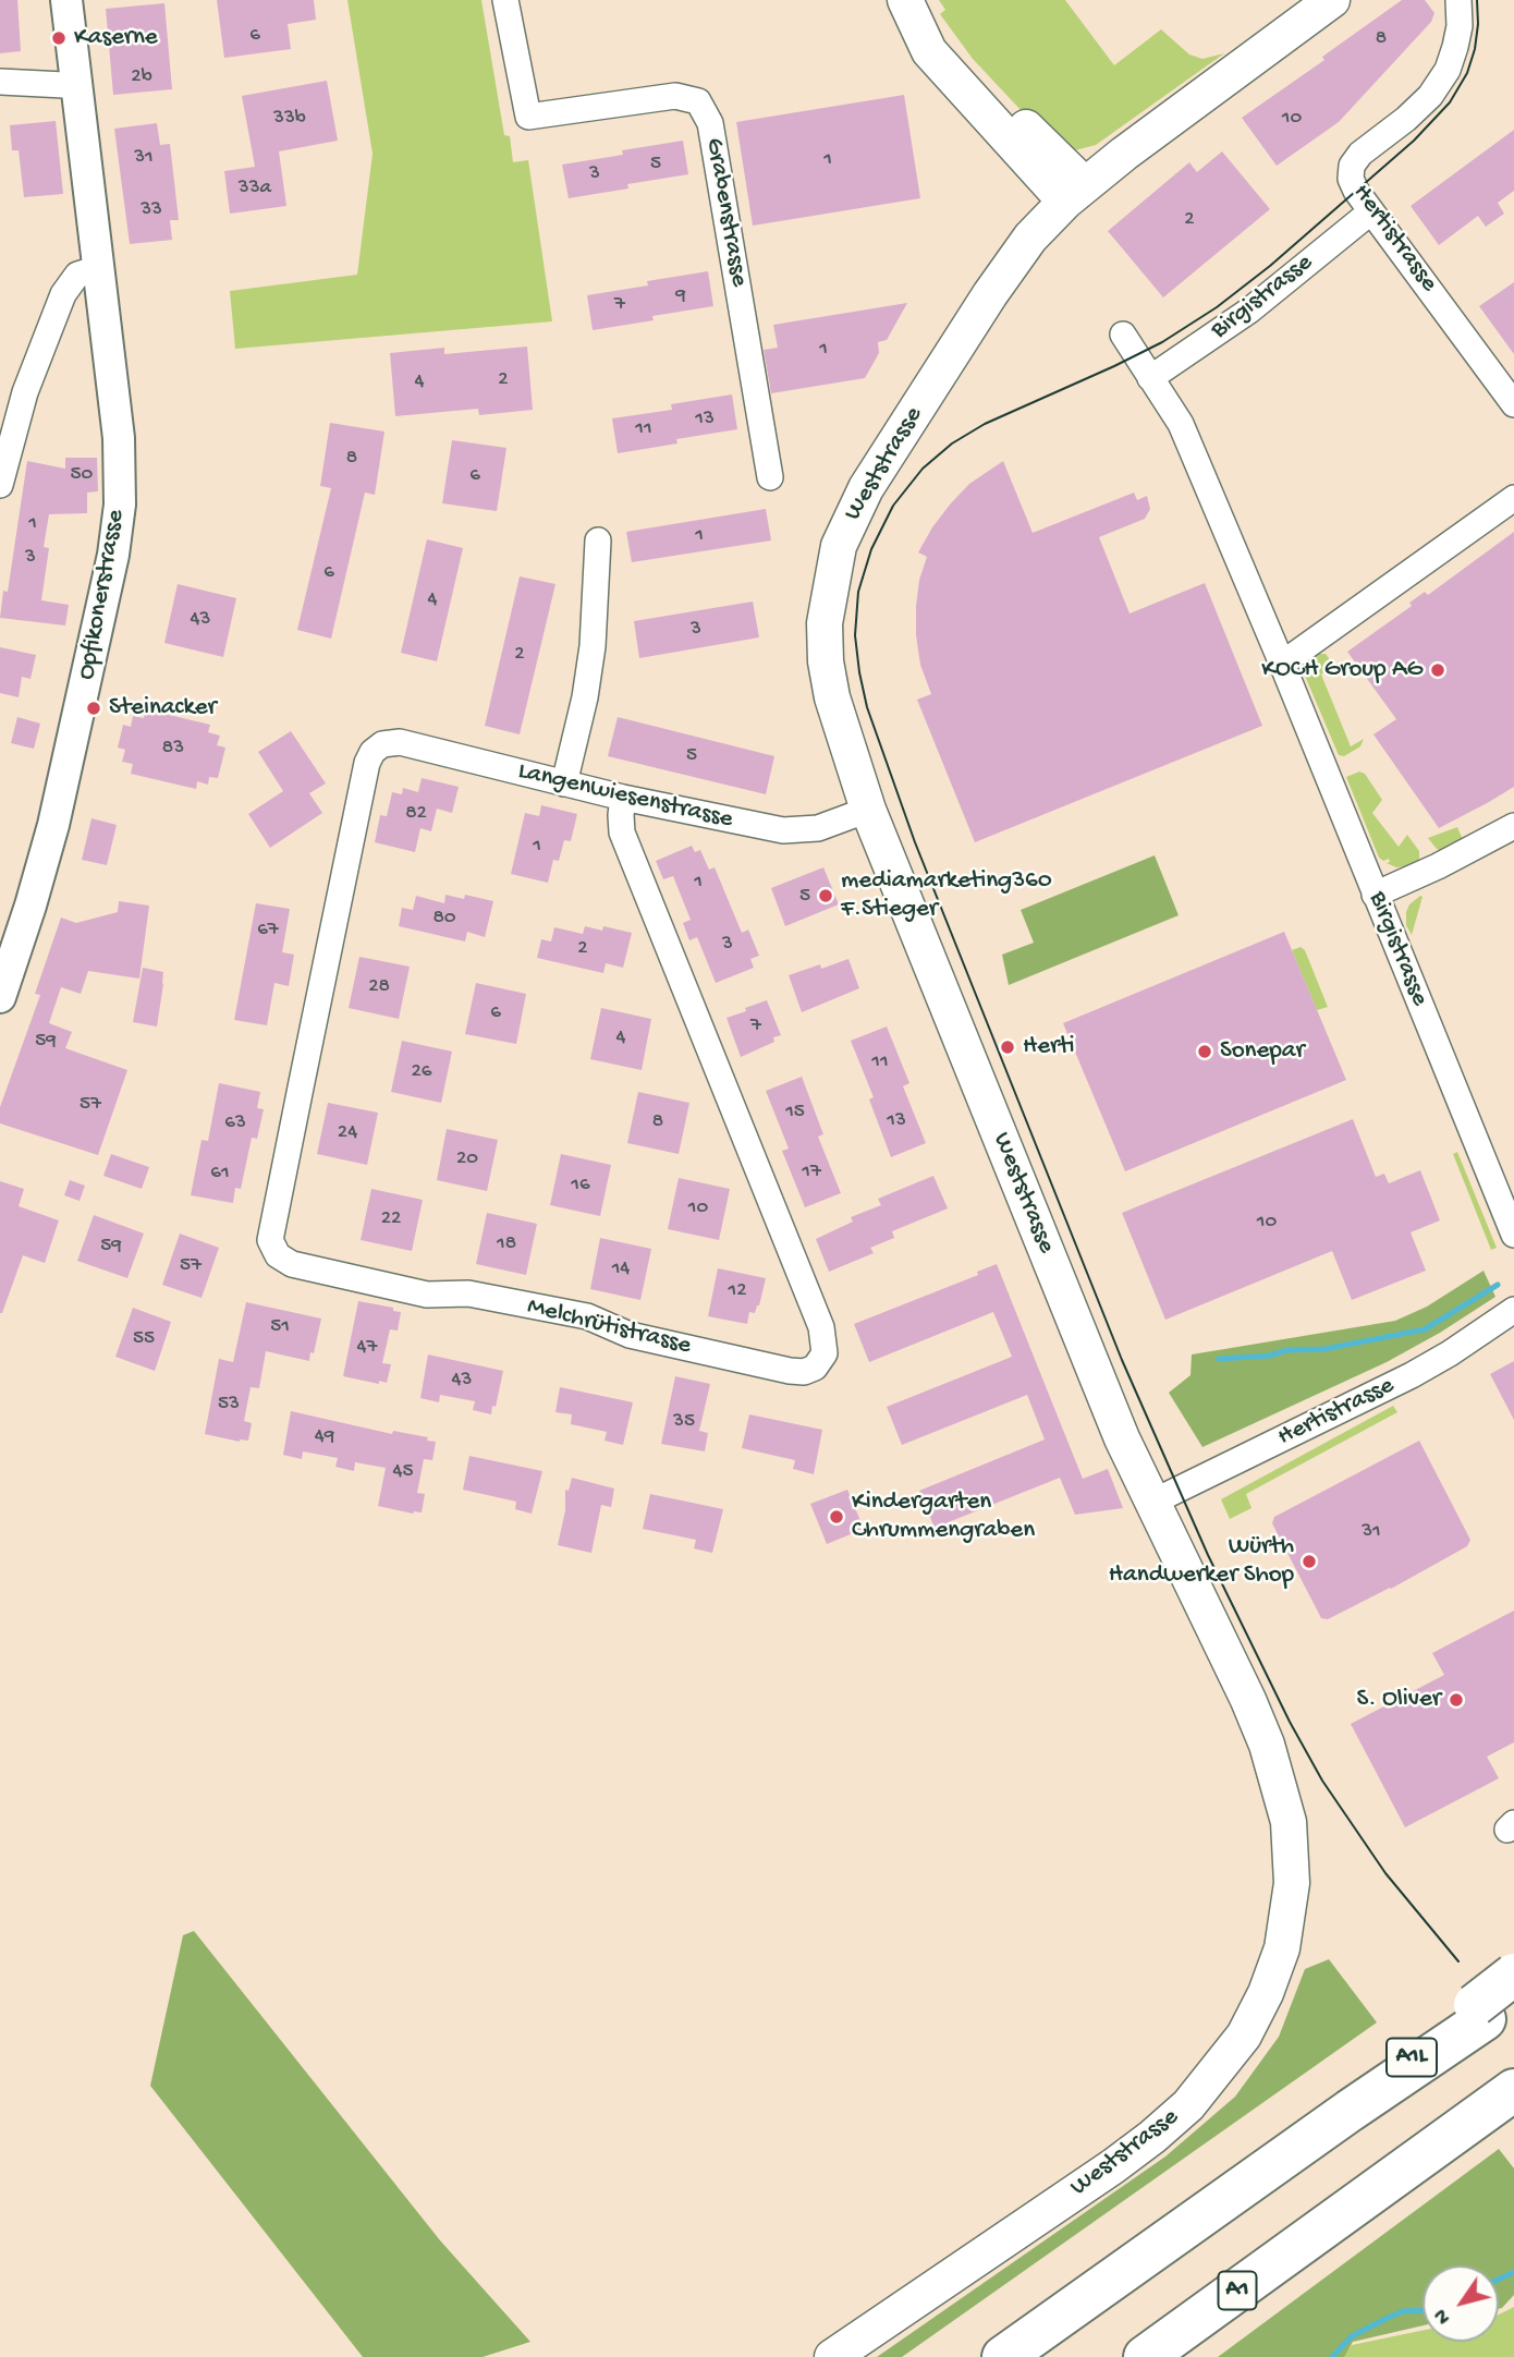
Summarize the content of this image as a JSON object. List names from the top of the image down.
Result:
{
  "streets": {
    "highway": ["A1"],
    "main road": ["Weststrasse"],
    "street": [
      "Grabenstrasse",
      "Hertistrasse",
      "Birgistrasse",
      "Opfikonerstrasse",
      "Langenwiesenstrasse",
      "Melchrütistrasse"
    ]
  },
  "crossings": [
    ["Hertistrasse", "Birgistrasse"],
    ["Hertistrasse", "Weststrasse"],
    ["Weststrasse", "Langenwiesenstrasse"],
    ["Langenwiesenstrasse", "Melchrütistrasse"]
  ],
  "places": [
    "Kaserne",
    "KOCH Group AG",
    "Steinacker",
    "mediamarketing360 F.Stieger",
    "Herti",
    "Sonepar",
    "Kindergarten Chrummengraben",
    "Würth Handwerker Shop",
    "S. Oliver"
  ],
  "house_numbers": [
    "6",
    "8",
    "2b",
    "33b",
    "10",
    "31",
    "1",
    "5",
    "3",
    "33a",
    "33",
    "2",
    "9",
    "7",
    "1",
    "2",
    "4",
    "13",
    "11",
    "8",
    "50",
    "6",
    "1",
    "1",
    "3",
    "6",
    "4",
    "43",
    "3",
    "2",
    "83",
    "5",
    "82",
    "1",
    "1",
    "5",
    "80",
    "67",
    "3",
    "2",
    "28",
    "6",
    "7",
    "4",
    "59",
    "11",
    "26",
    "57",
    "15",
    "13",
    "8",
    "63",
    "24",
    "20",
    "17",
    "61",
    "16",
    "10",
    "22",
    "10",
    "18",
    "59",
    "57",
    "14",
    "12",
    "51",
    "55",
    "47",
    "43",
    "53",
    "35",
    "49",
    "45",
    "31"
  ],
  "north": "bottom left"
}
